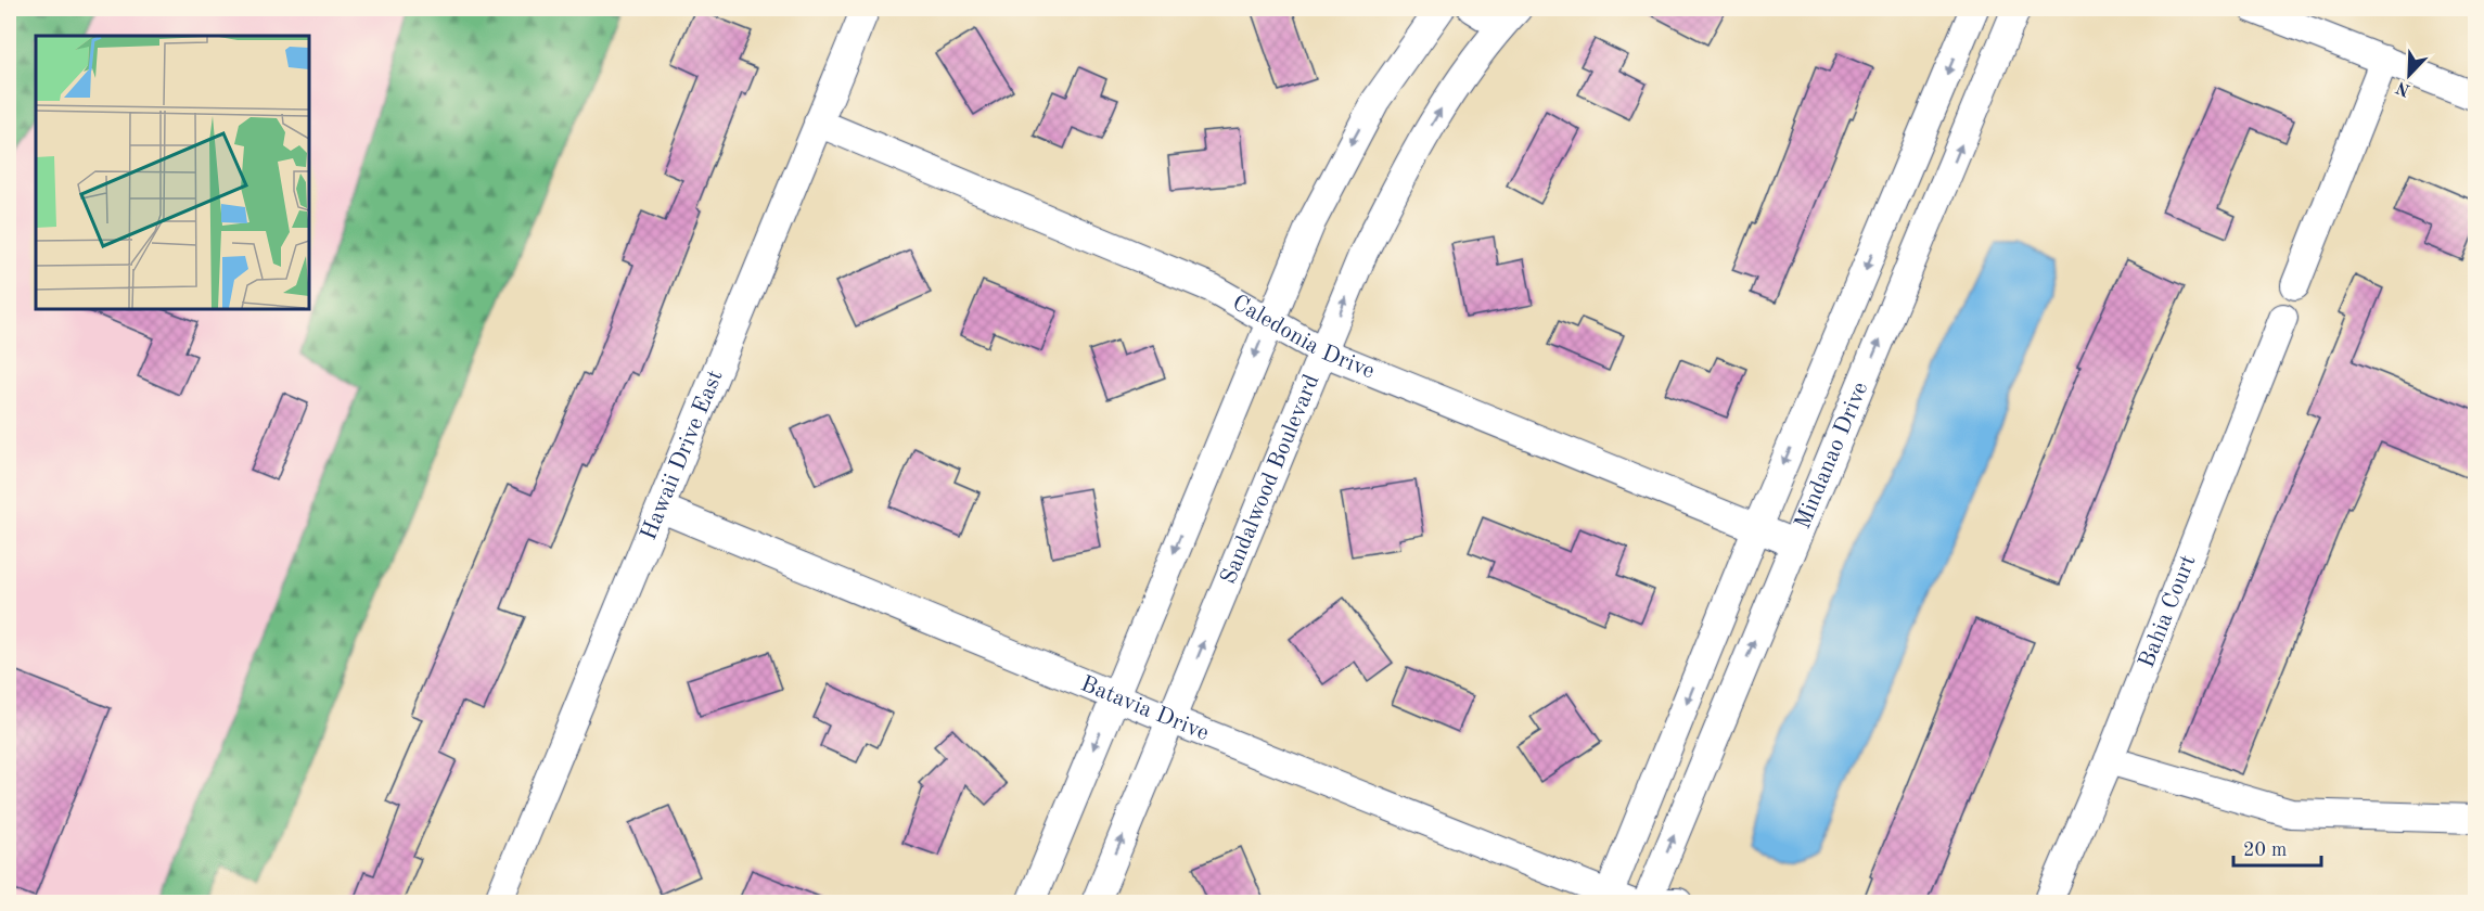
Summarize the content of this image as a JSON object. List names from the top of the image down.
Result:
{
  "streets": {
    "street": [
      "Caledonia Drive",
      "Hawaii Drive East",
      "Mindanao Drive",
      "Sandalwood Boulevard",
      "Bahia Court",
      "Batavia Drive"
    ]
  },
  "crossings": [
    ["Caledonia Drive", "Hawaii Drive East"],
    ["Caledonia Drive", "Mindanao Drive"],
    ["Caledonia Drive", "Sandalwood Boulevard"],
    ["Hawaii Drive East", "Batavia Drive"],
    ["Mindanao Drive", "Batavia Drive"],
    ["Sandalwood Boulevard", "Batavia Drive"]
  ],
  "scale_bar": "20 m",
  "north": "bottom left"
}
